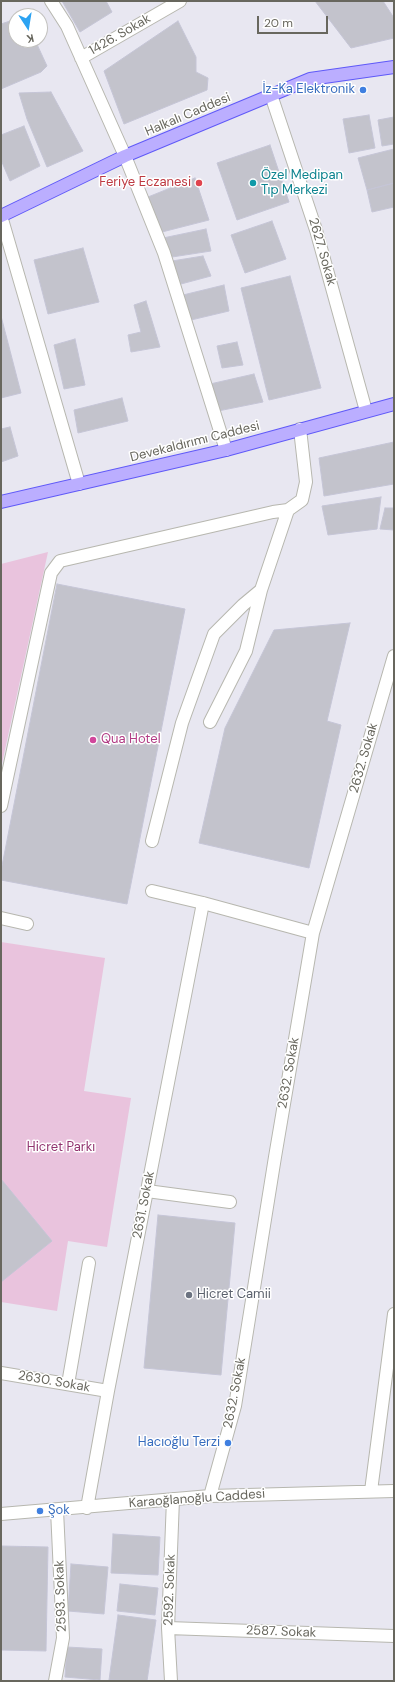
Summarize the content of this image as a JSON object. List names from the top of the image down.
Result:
{
  "streets": {
    "main road": ["Halkalı Caddesi", "Devekaldırımı Caddesi"],
    "street": [
      "1426. Sokak",
      "2627. Sokak",
      "2632. Sokak",
      "2631. Sokak",
      "2630. Sokak",
      "Karaoğlanoğlu Caddesi",
      "2592. Sokak",
      "2593. Sokak",
      "2587. Sokak"
    ]
  },
  "crossings": [
    ["Halkalı Caddesi", "2627. Sokak"],
    ["2627. Sokak", "Devekaldırımı Caddesi"],
    ["2632. Sokak", "Karaoğlanoğlu Caddesi"],
    ["2631. Sokak", "2630. Sokak"],
    ["2631. Sokak", "Karaoğlanoğlu Caddesi"],
    ["Karaoğlanoğlu Caddesi", "2592. Sokak"],
    ["Karaoğlanoğlu Caddesi", "2593. Sokak"],
    ["2592. Sokak", "2587. Sokak"]
  ],
  "parks": ["Hicret Parkı"],
  "places": [
    "İz-Ka Elektronik",
    "Feriye Eczanesi",
    "Özel Medipan Tıp Merkezi",
    "Qua Hotel",
    "Hicret Camii",
    "Hacıoğlu Terzi",
    "Şok"
  ],
  "scale_bar": "20 m",
  "north": "bottom"
}
